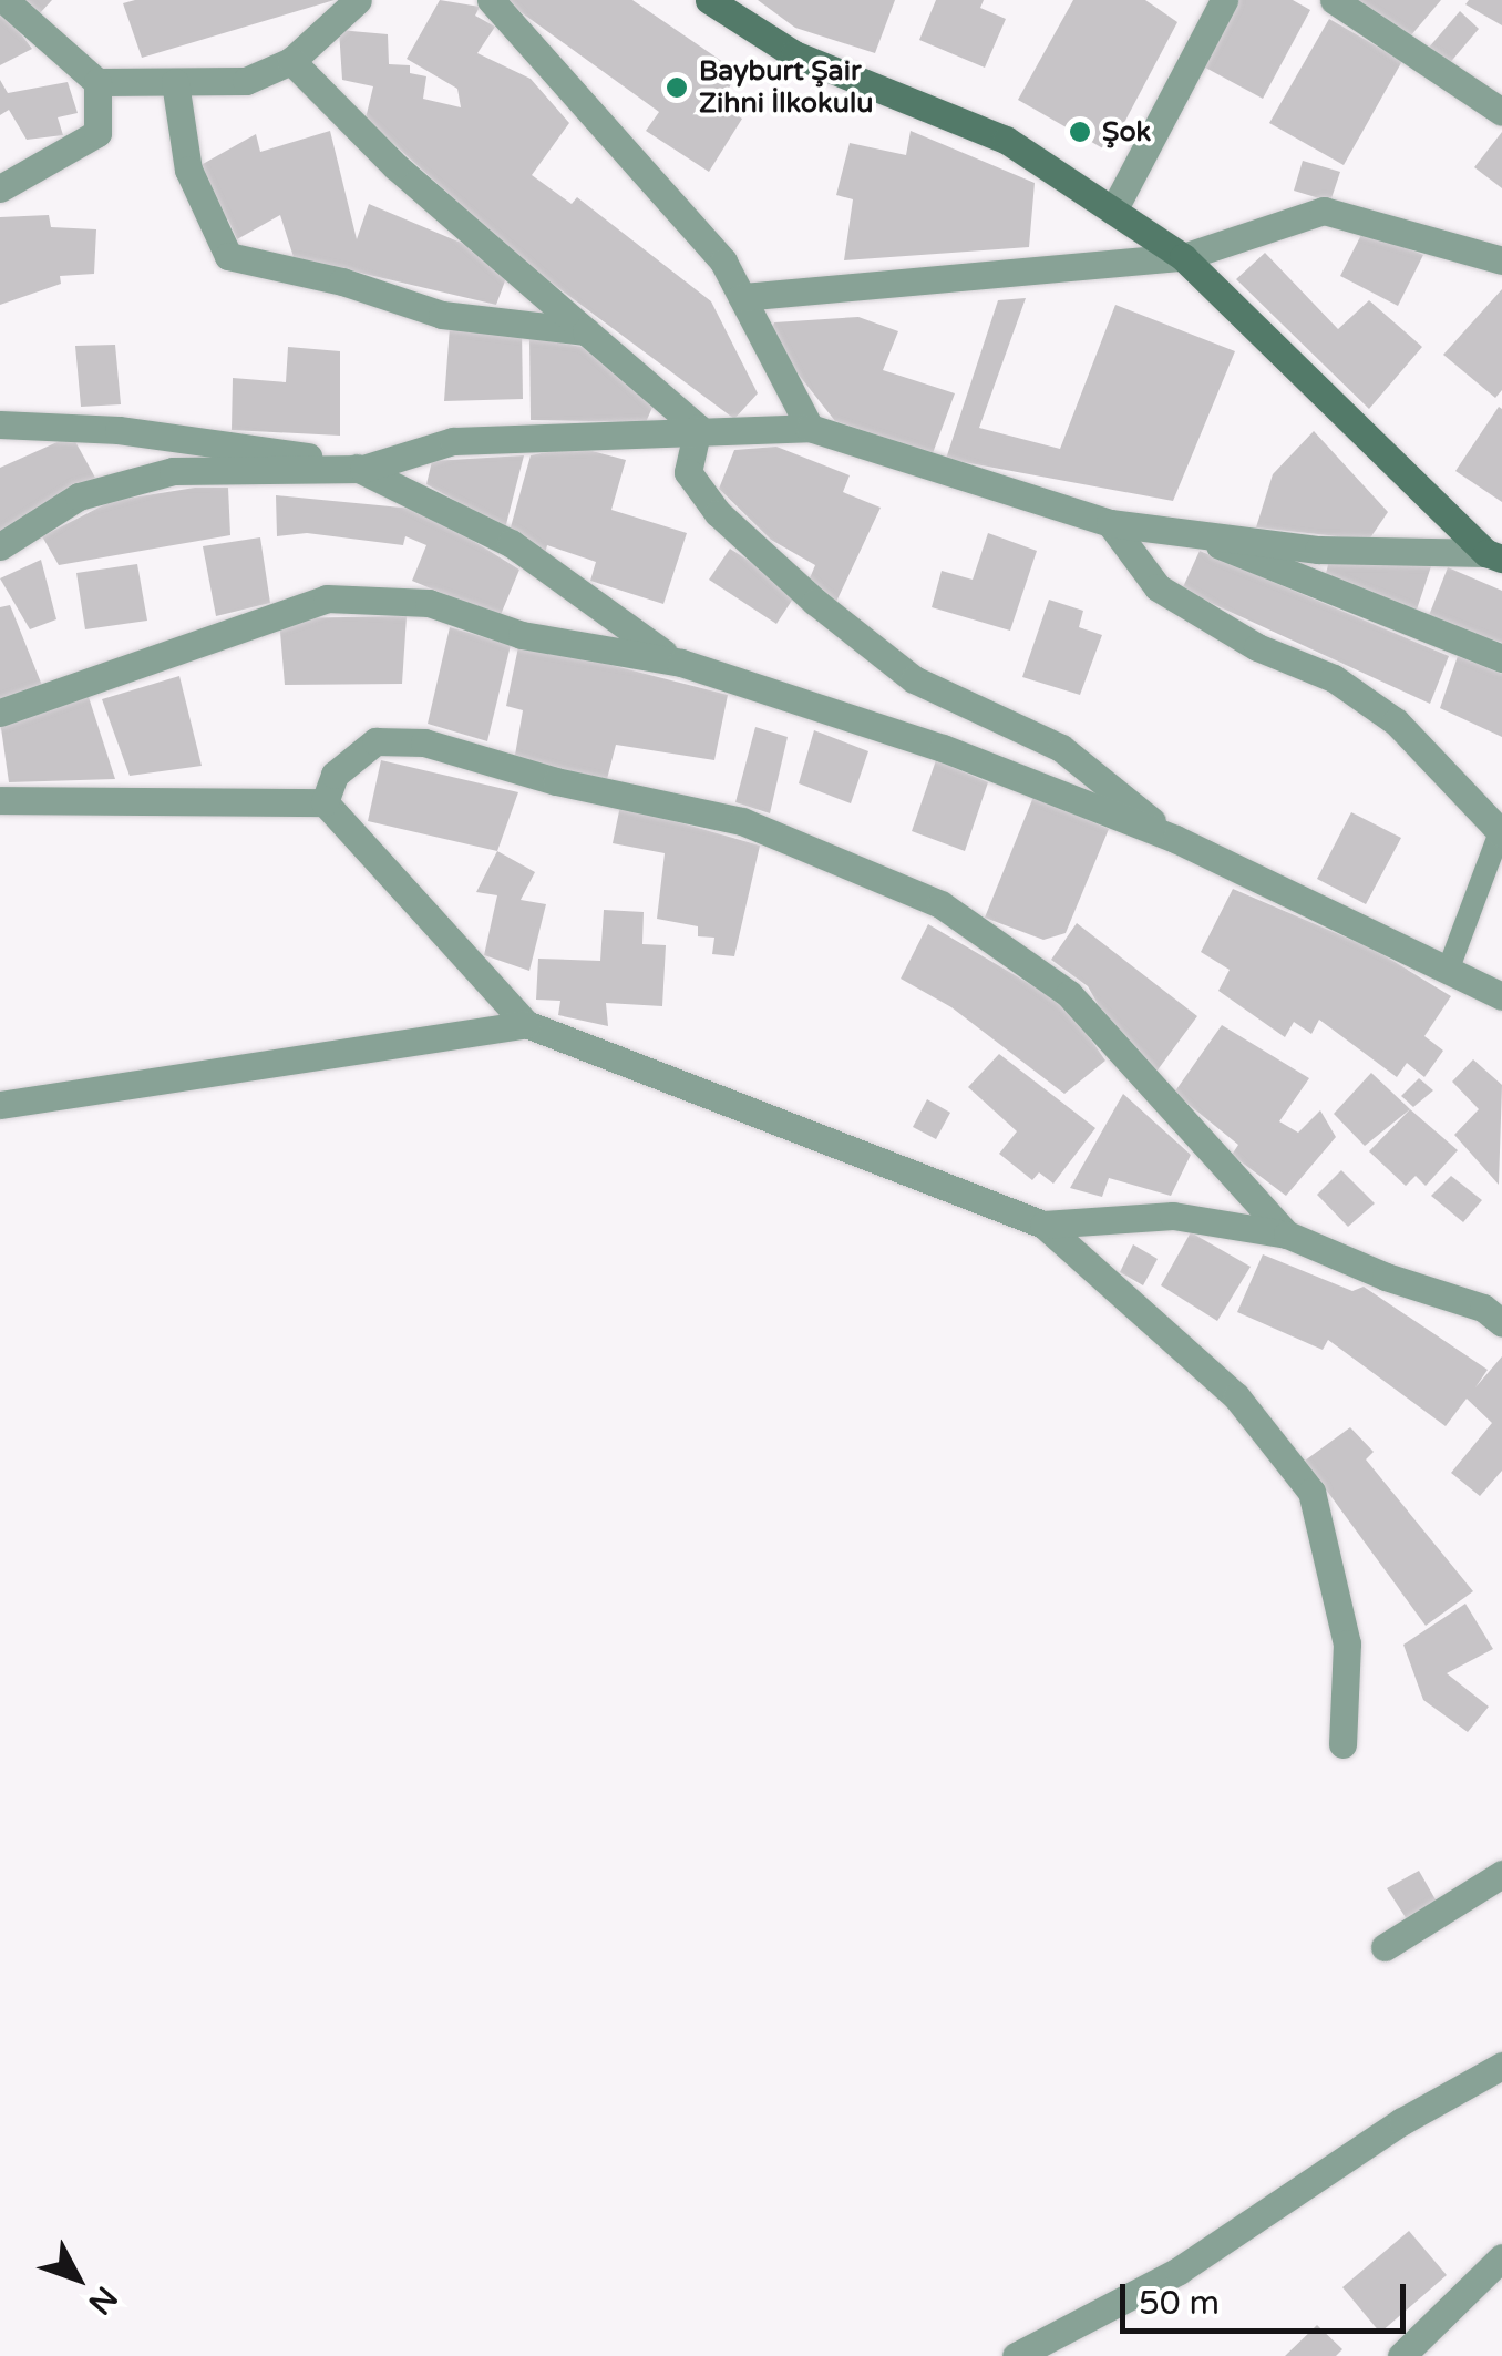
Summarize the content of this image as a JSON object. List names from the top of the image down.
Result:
{
  "places": ["Bayburt Şair Zihni İlkokulu", "Şok"],
  "scale_bar": "50 m",
  "north": "bottom right"
}
